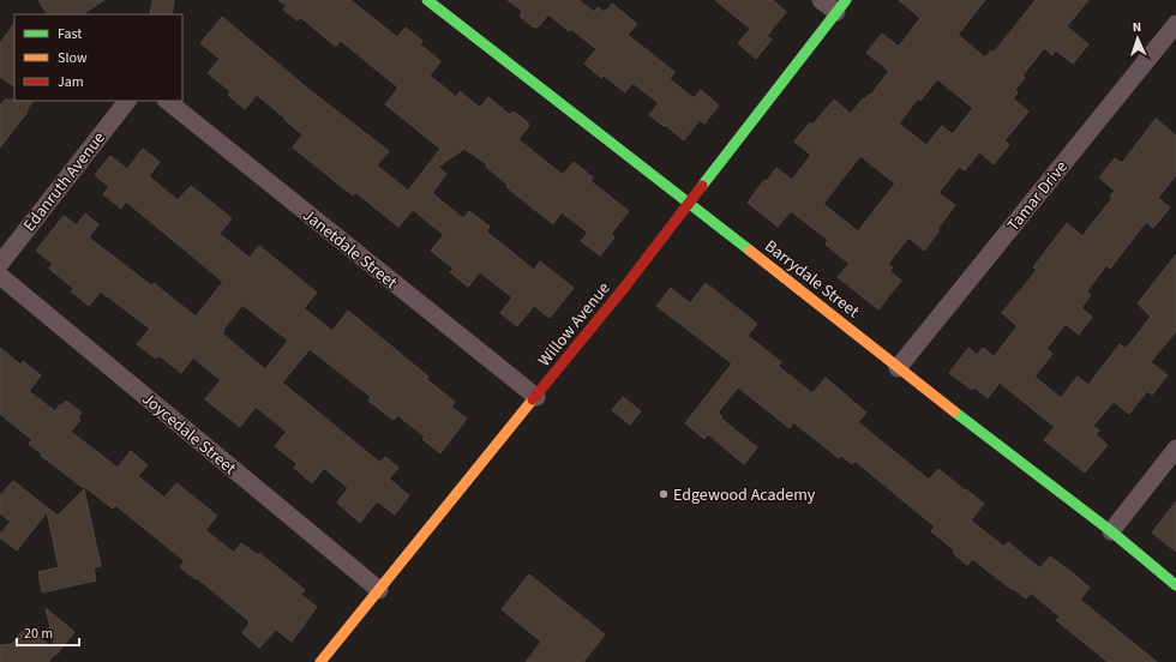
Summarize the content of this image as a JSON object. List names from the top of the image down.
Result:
{
  "streets": {
    "street": [
      "Edanruth Avenue",
      "Tamar Drive",
      "Janetdale Street",
      "Barrydale Street",
      "Willow Avenue",
      "Joycedale Street"
    ]
  },
  "crossings": [
    ["Tamar Drive", "Barrydale Street"],
    ["Janetdale Street", "Willow Avenue"],
    ["Barrydale Street", "Willow Avenue"],
    ["Willow Avenue", "Joycedale Street"]
  ],
  "places": ["Edgewood Academy"],
  "legend": ["Fast", "Slow", "Jam"],
  "scale_bar": "20 m",
  "north": "top"
}
